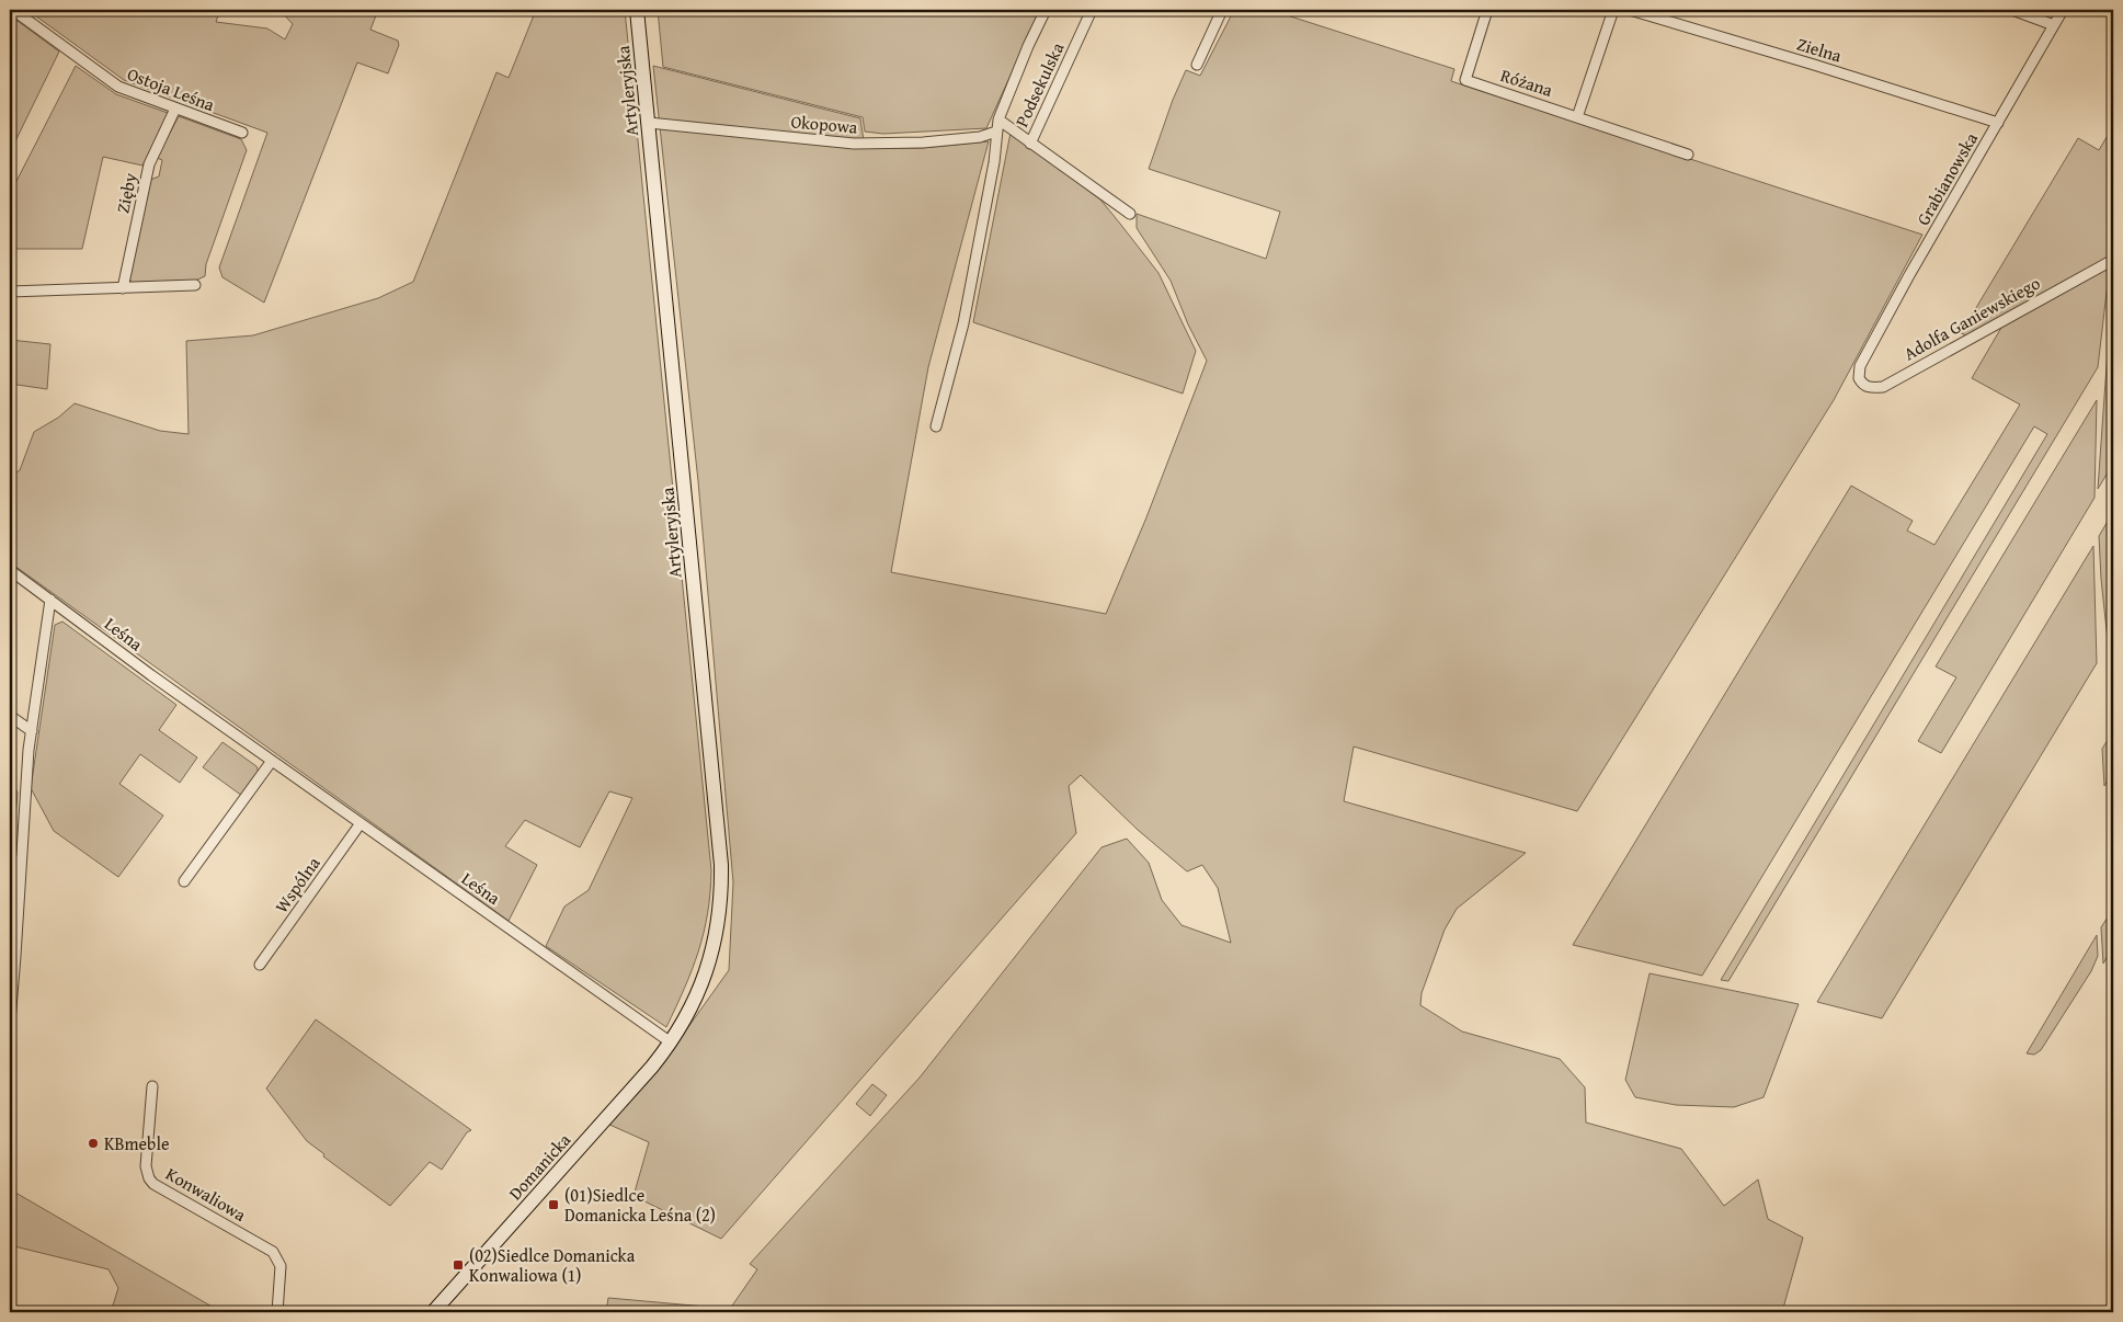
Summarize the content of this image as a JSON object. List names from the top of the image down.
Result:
{
  "streets": {
    "street": [
      "Zielna",
      "Różana",
      "Podsekulska",
      "Ostoja Leśna",
      "Artyleryjska",
      "Okopowa",
      "Grabianowska",
      "Zięby",
      "Adolfa Ganiewskiego",
      "Leśna",
      "Wspólna",
      "Domanicka",
      "Konwaliowa"
    ]
  },
  "crossings": [
    ["Zielna", "Grabianowska"],
    ["Ostoja Leśna", "Zięby"],
    ["Artyleryjska", "Okopowa"],
    ["Artyleryjska", "Leśna"],
    ["Artyleryjska", "Domanicka"],
    ["Grabianowska", "Adolfa Ganiewskiego"],
    ["Leśna", "Wspólna"],
    ["Leśna", "Domanicka"]
  ],
  "places": {
    "other": ["KBmeble"],
    "transit": ["(01)Siedlce Domanicka Leśna (2)", "(02)Siedlce Domanicka Konwaliowa (1)"]
  }
}
